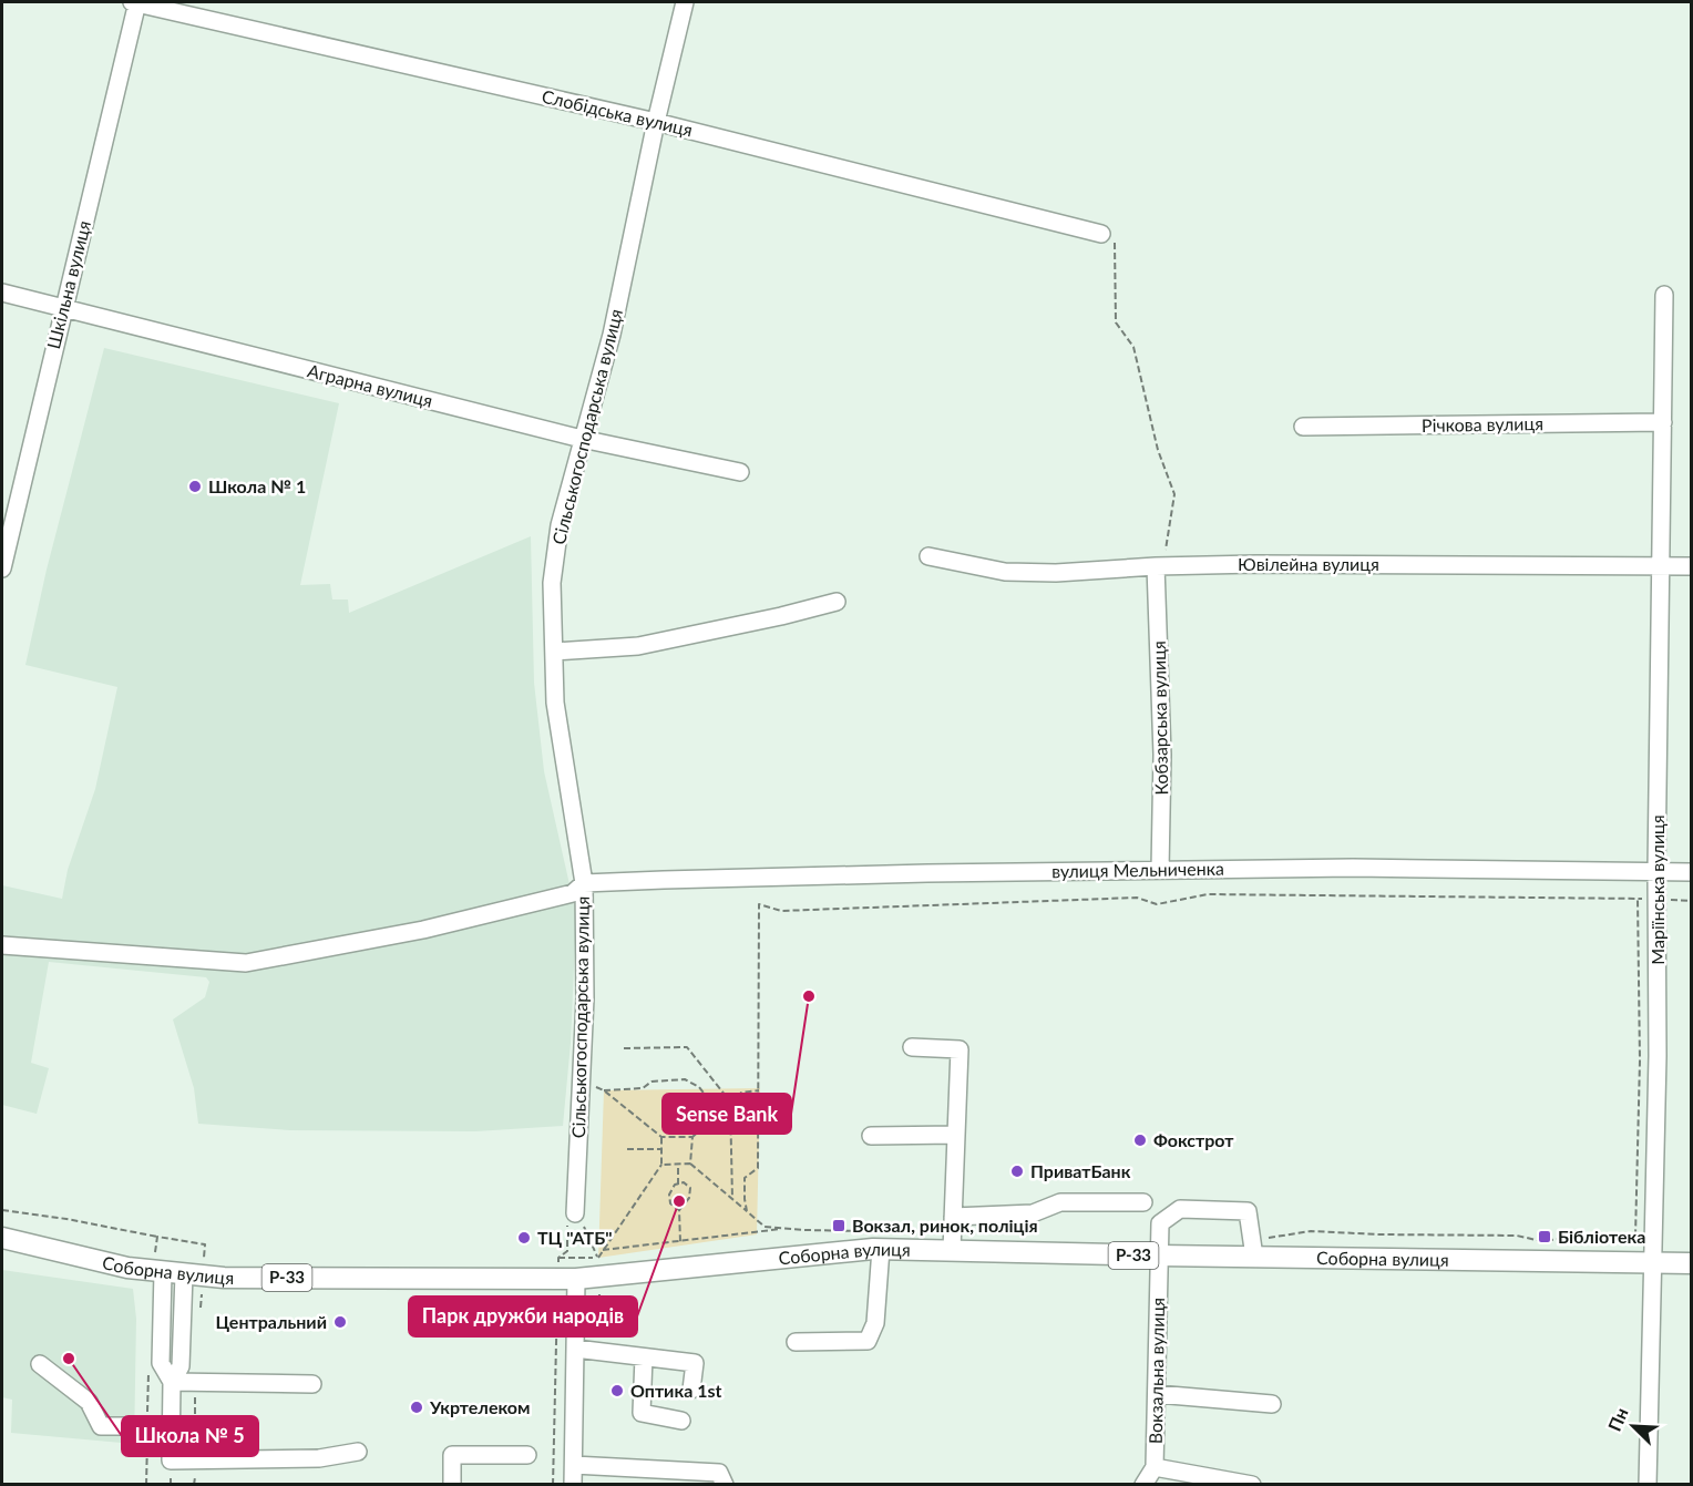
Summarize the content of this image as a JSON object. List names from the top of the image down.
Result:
{
  "streets": {
    "main road": ["Соборна вулиця", "Р-33"],
    "street": [
      "Слобідська вулиця",
      "Шкільна вулиця",
      "Аграрна вулиця",
      "Річкова вулиця",
      "Сільськогосподарська вулиця",
      "Ювілейна вулиця",
      "Кобзарська вулиця",
      "вулиця Мельниченка",
      "Маріїнська вулиця",
      "Вокзальна вулиця"
    ]
  },
  "crossings": [
    ["Слобідська вулиця", "Шкільна вулиця"],
    ["Слобідська вулиця", "Сільськогосподарська вулиця"],
    ["Шкільна вулиця", "Аграрна вулиця"],
    ["Аграрна вулиця", "Сільськогосподарська вулиця"],
    ["Річкова вулиця", "Маріїнська вулиця"],
    ["Сільськогосподарська вулиця", "вулиця Мельниченка"],
    ["Ювілейна вулиця", "Кобзарська вулиця"],
    ["Ювілейна вулиця", "Маріїнська вулиця"],
    ["Кобзарська вулиця", "вулиця Мельниченка"],
    ["вулиця Мельниченка", "Маріїнська вулиця"],
    ["Маріїнська вулиця", "Соборна вулиця"],
    ["Соборна вулиця", "Вокзальна вулиця"]
  ],
  "places": {
    "other": [
      "Школа № 1",
      "Sense Bank",
      "Фокстрот",
      "ПриватБанк",
      "Парк дружби народів",
      "ТЦ \"АТБ\"",
      "Центральний",
      "Школа № 5",
      "Оптика 1st",
      "Укртелеком"
    ],
    "transit": ["Вокзал, ринок, поліція", "Бібліотека"]
  },
  "north": "top left"
}
